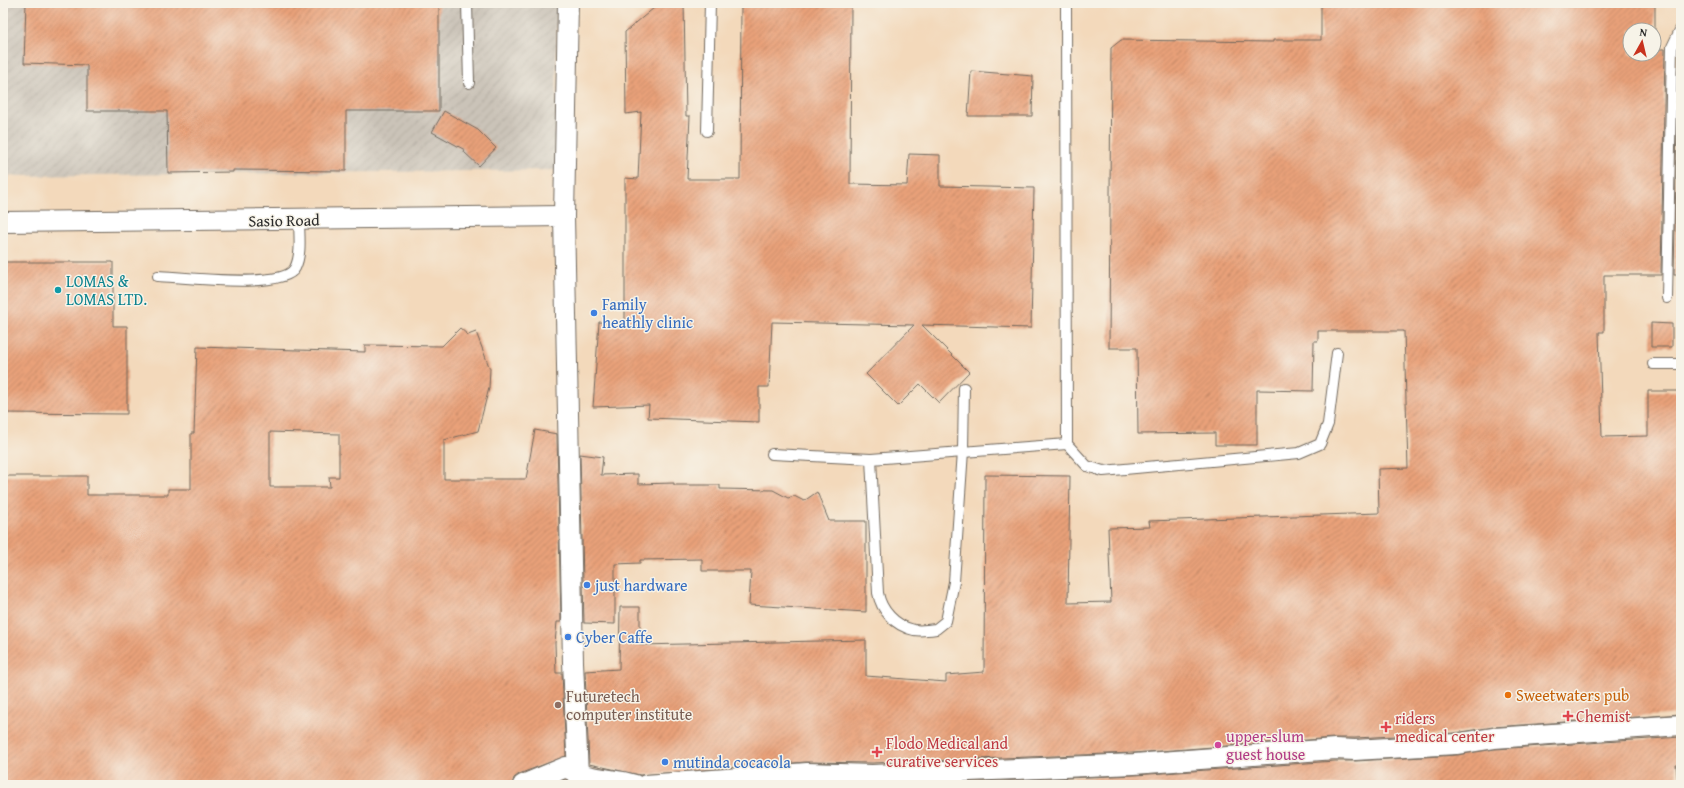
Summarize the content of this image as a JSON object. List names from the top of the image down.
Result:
{
  "streets": {
    "street": ["Sasio Road"]
  },
  "places": {
    "other": [
      "LOMAS & LOMAS LTD.",
      "Family heathly clinic",
      "just hardware",
      "Cyber Caffe",
      "Sweetwaters pub",
      "Futuretech computer institute",
      "upper-slum guest house",
      "mutinda cocacola"
    ],
    "health": ["Chemist", "riders medical center", "Flodo Medical and curative services"]
  },
  "north": "top"
}
